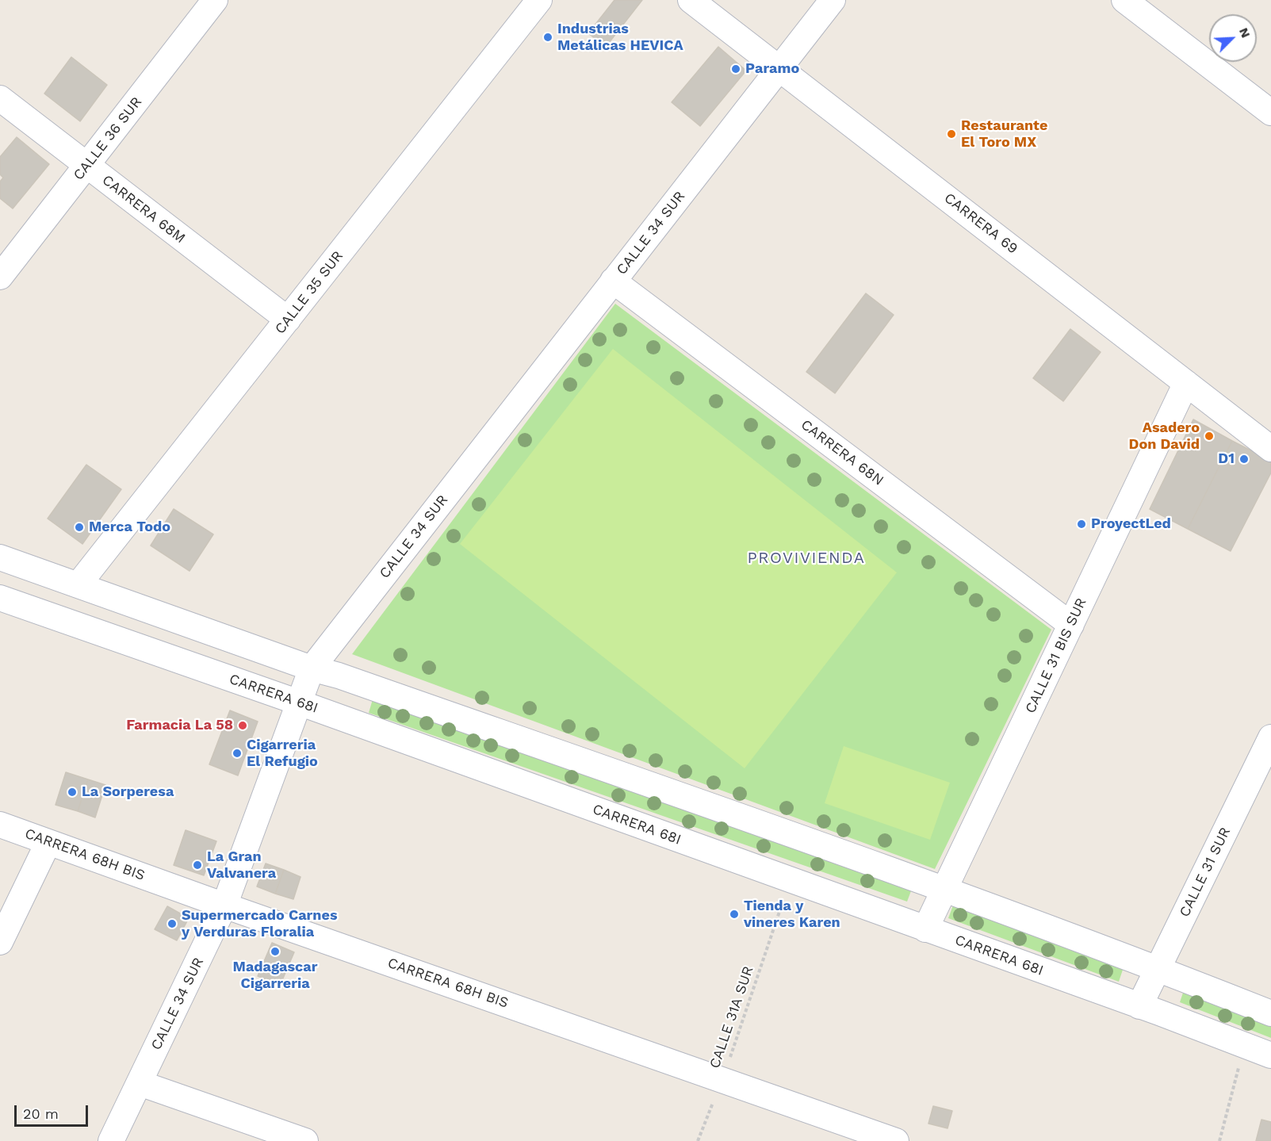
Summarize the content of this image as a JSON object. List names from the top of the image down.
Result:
{
  "streets": {
    "street": [
      "CALLE 36 SUR",
      "CARRERA 68M",
      "CARRERA 69",
      "CALLE 34 SUR",
      "CALLE 35 SUR",
      "CARRERA 68N",
      "CALLE 31 BIS SUR",
      "CARRERA 68I",
      "CARRERA 68H BIS",
      "CALLE 31 SUR"
    ],
    "path": ["CALLE 31A SUR"]
  },
  "crossings": [
    ["CALLE 36 SUR", "CARRERA 68M"],
    ["CARRERA 68M", "CALLE 35 SUR"],
    ["CARRERA 69", "CALLE 34 SUR"],
    ["CARRERA 69", "CALLE 31 BIS SUR"],
    ["CALLE 34 SUR", "CARRERA 68N"],
    ["CALLE 34 SUR", "CARRERA 68I"],
    ["CALLE 34 SUR", "CARRERA 68H BIS"],
    ["CARRERA 68N", "CALLE 31 BIS SUR"],
    ["CALLE 31 BIS SUR", "CARRERA 68I"],
    ["CARRERA 68I", "CALLE 31 SUR"],
    ["CARRERA 68H BIS", "CALLE 31A SUR"]
  ],
  "districts": ["PROVIVIENDA"],
  "places": [
    "Industrias Metálicas HEVICA",
    "Paramo",
    "Restaurante El Toro MX",
    "Asadero Don David",
    "D1",
    "ProyectLed",
    "Merca Todo",
    "Farmacia La 58",
    "Cigarreria El Refugio",
    "La Sorperesa",
    "La Gran Valvanera",
    "Tienda y vineres Karen",
    "Supermercado Carnes y Verduras Floralia",
    "Madagascar Cigarreria"
  ],
  "scale_bar": "20 m",
  "north": "top right"
}
